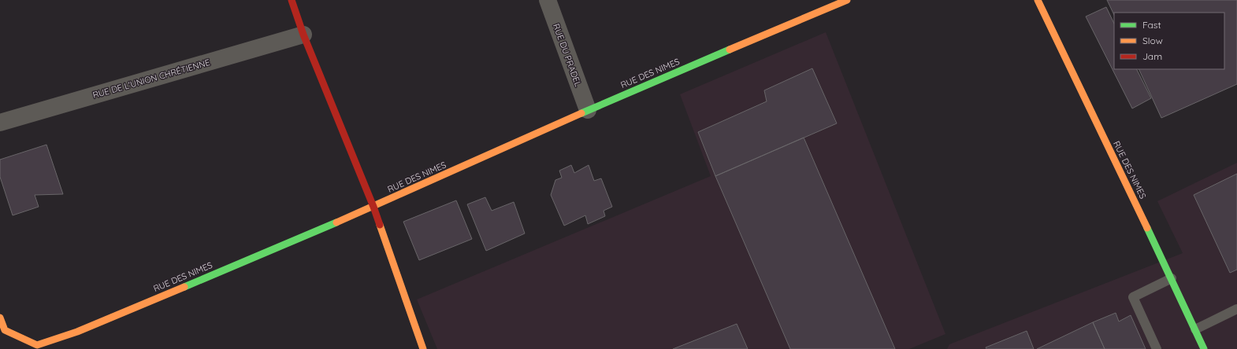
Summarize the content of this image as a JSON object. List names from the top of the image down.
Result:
{
  "streets": {
    "street": ["RUE DU PRADEL", "RUE DES NIMES", "RUE DE L'UNION CHRÉTIENNE"]
  },
  "crossings": [
    ["RUE DU PRADEL", "RUE DES NIMES"]
  ],
  "legend": ["Fast", "Slow", "Jam"]
}
